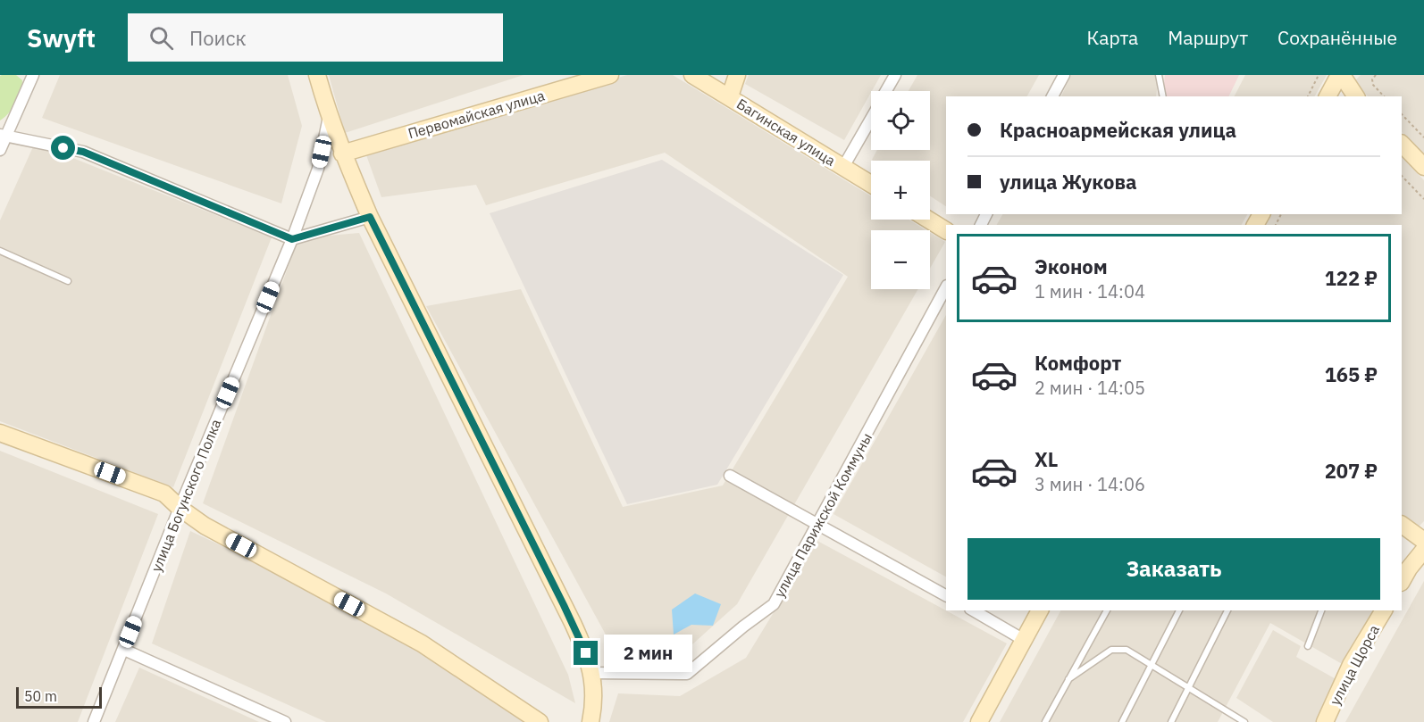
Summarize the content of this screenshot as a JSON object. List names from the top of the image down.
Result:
{
  "streets": {
    "street": [
      "Первомайская улица",
      "Багинская улица",
      "улица Богунского Полка",
      "улица Парижской Коммуны",
      "улица Щорса"
    ]
  },
  "scale_bar": "50 m",
  "page": {
    "header": "Swyft",
    "search": "Поиск",
    "nav": ["Карта", "Маршрут", "Сохранённые"],
    "map_buttons": ["+", "−"],
    "banner": ["Красноармейская улица", "улица Жукова"],
    "list": [
      {
        "name": "Эконом",
        "note": "1 мин · 14:04",
        "value": "122 ₽"
      },
      {
        "name": "Комфорт",
        "note": "2 мин · 14:05",
        "value": "165 ₽"
      },
      {
        "name": "XL",
        "note": "3 мин · 14:06",
        "value": "207 ₽"
      }
    ],
    "buttons": "Заказать",
    "bubble": "2 мин",
    "scale": "50 m"
  }
}
